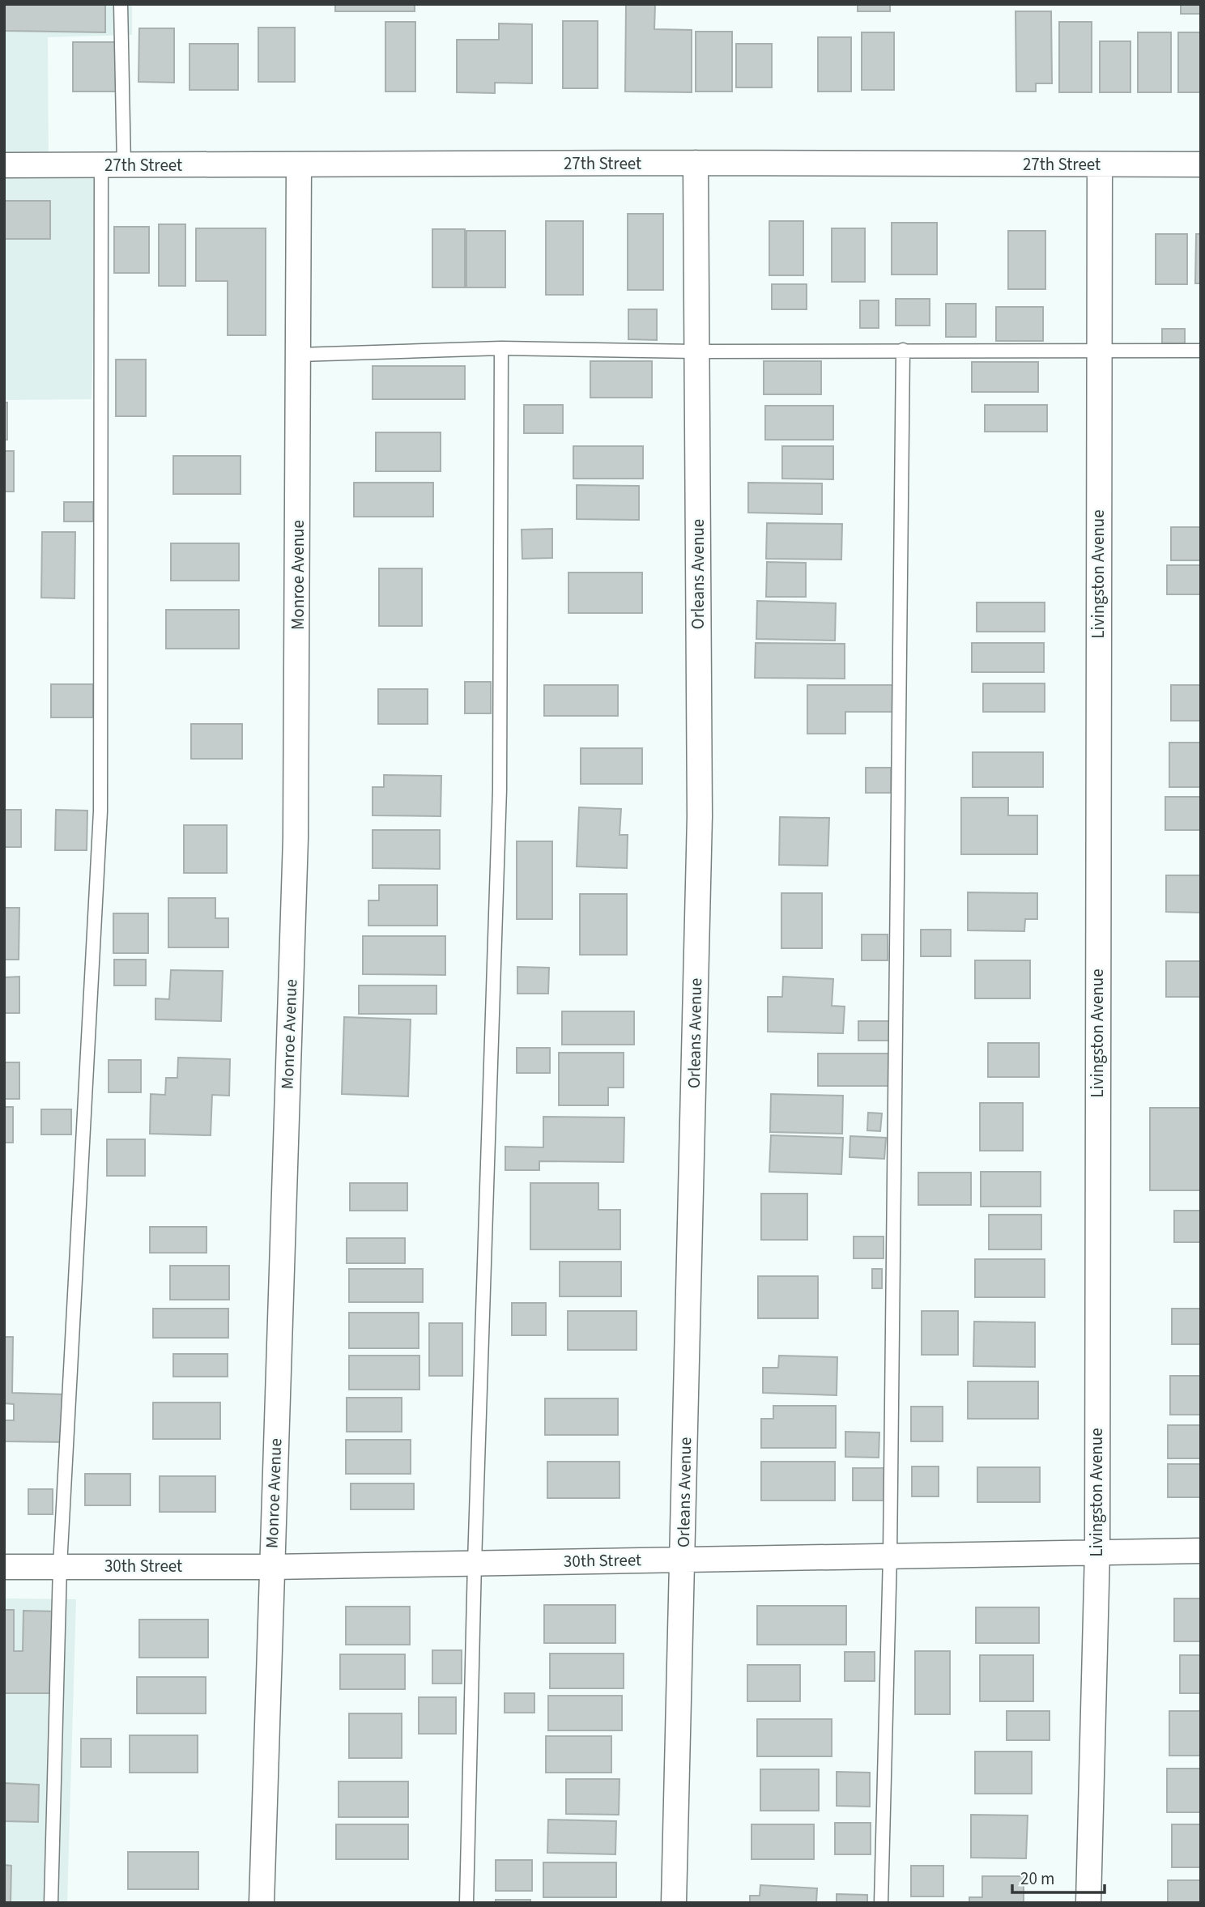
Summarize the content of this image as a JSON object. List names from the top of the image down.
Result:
{
  "streets": {
    "street": [
      "27th Street",
      "Orleans Avenue",
      "Livingston Avenue",
      "Monroe Avenue",
      "30th Street"
    ]
  },
  "crossings": [
    ["27th Street", "Orleans Avenue"],
    ["27th Street", "Livingston Avenue"],
    ["27th Street", "Monroe Avenue"],
    ["Orleans Avenue", "30th Street"],
    ["Livingston Avenue", "30th Street"],
    ["Monroe Avenue", "30th Street"]
  ],
  "scale_bar": "20 m"
}
